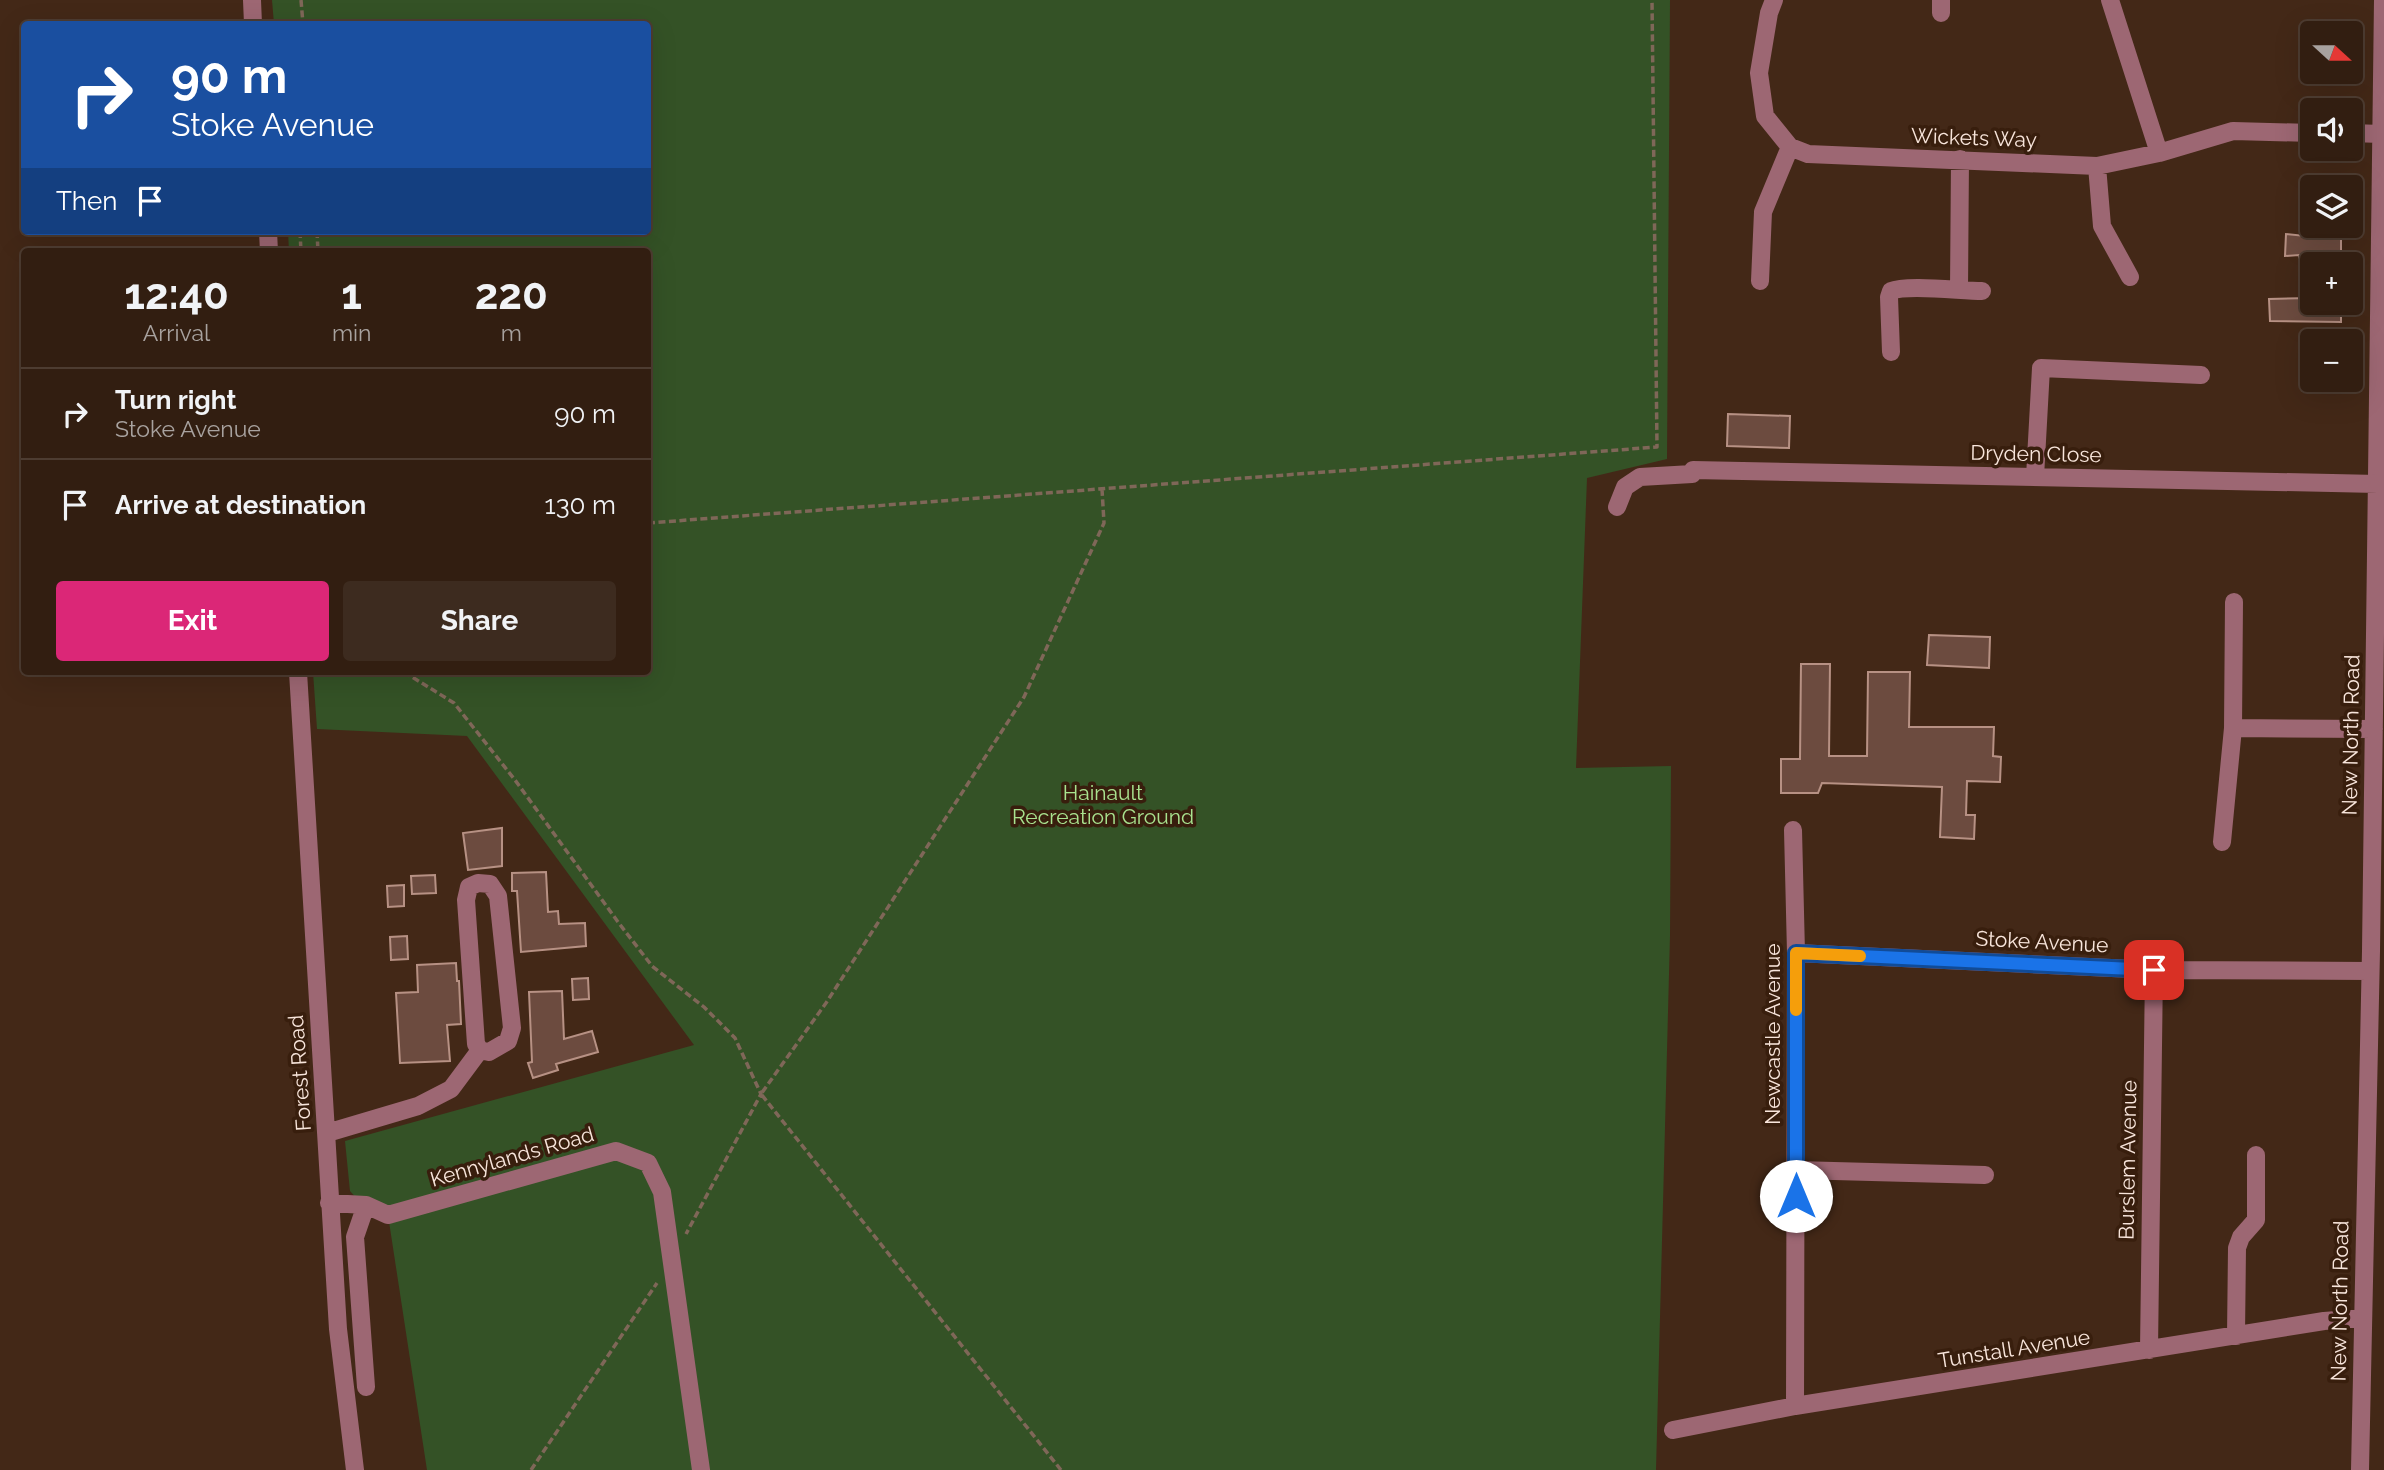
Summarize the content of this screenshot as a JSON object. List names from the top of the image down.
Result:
{
  "streets": {
    "street": [
      "Wickets Way",
      "Dryden Close",
      "New North Road",
      "Stoke Avenue",
      "Newcastle Avenue",
      "Forest Road",
      "Kennylands Road",
      "Burslem Avenue",
      "Tunstall Avenue"
    ]
  },
  "crossings": [
    ["Dryden Close", "New North Road"],
    ["New North Road", "Stoke Avenue"],
    ["New North Road", "Tunstall Avenue"],
    ["Stoke Avenue", "Newcastle Avenue"],
    ["Stoke Avenue", "Burslem Avenue"],
    ["Newcastle Avenue", "Tunstall Avenue"],
    ["Forest Road", "Kennylands Road"],
    ["Burslem Avenue", "Tunstall Avenue"]
  ],
  "parks": ["Hainault Recreation Ground"],
  "north": "right",
  "page": {
    "map_buttons": ["+", "−"],
    "turn": ["90 m", "Stoke Avenue"],
    "then": "Then",
    "eta": [
      "12:40",
      "Arrival",
      "1",
      "min",
      "220",
      "m"
    ],
    "list": [
      {
        "name": "Turn right",
        "note": "Stoke Avenue",
        "value": "90 m"
      },
      {
        "name": "Arrive at destination",
        "value": "130 m"
      }
    ],
    "buttons": ["Exit", "Share"]
  }
}
